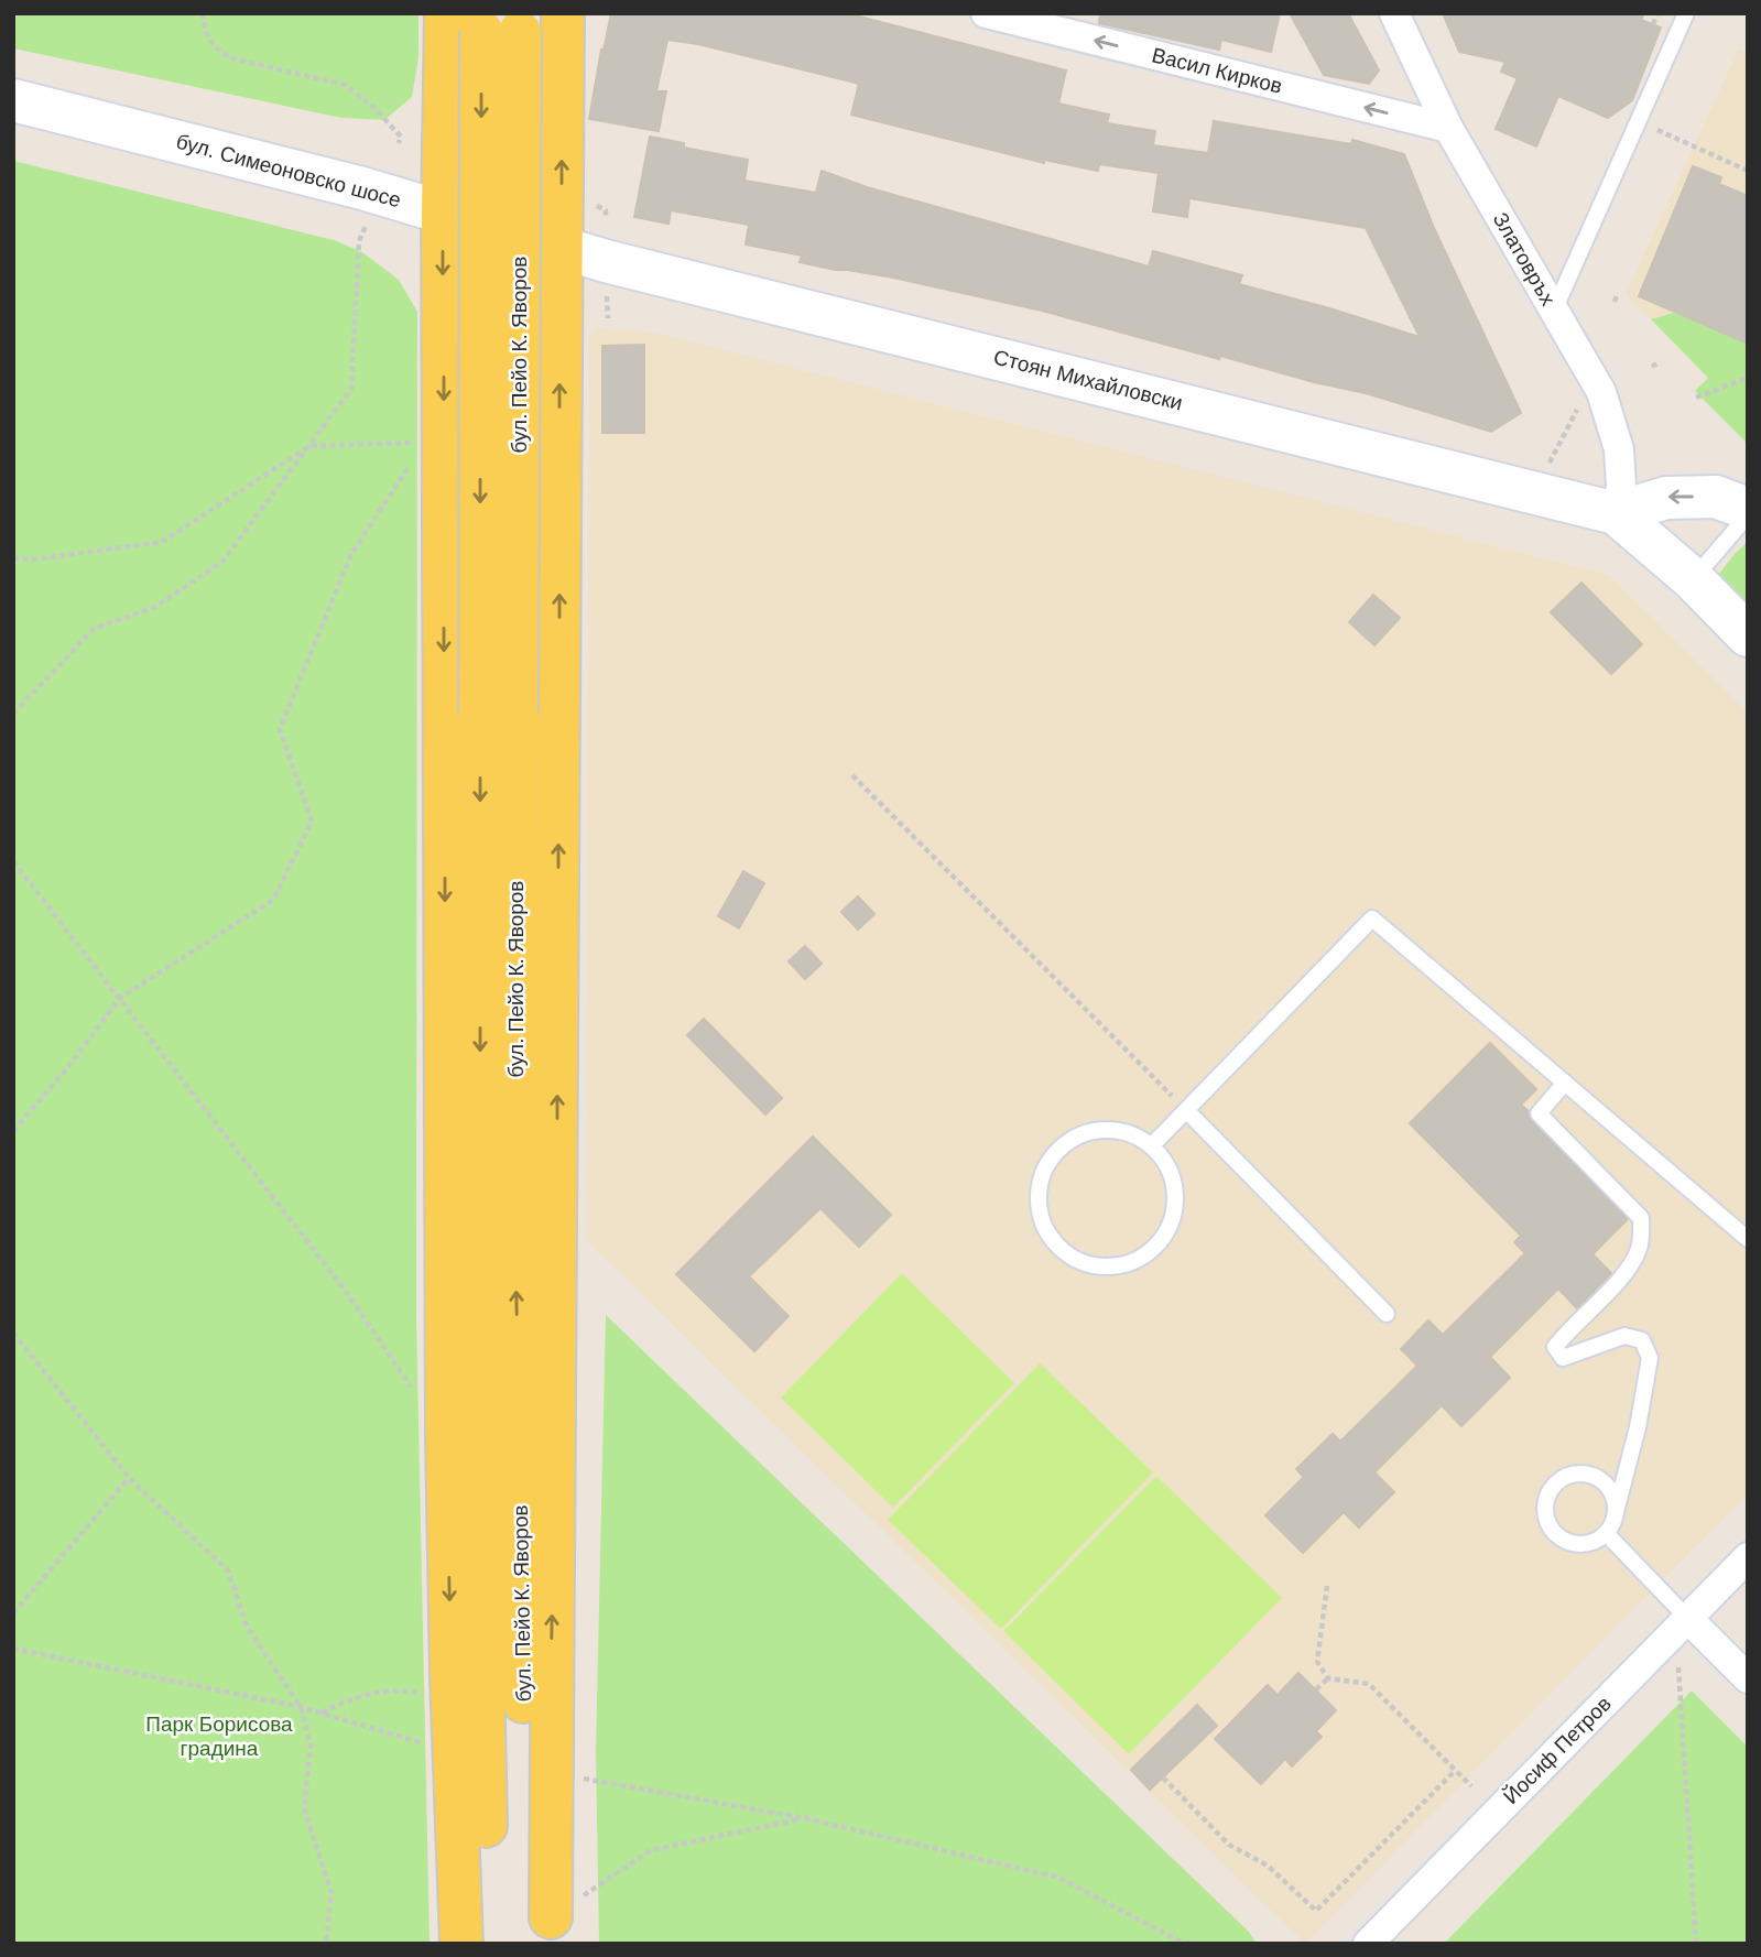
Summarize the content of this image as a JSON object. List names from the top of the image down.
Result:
{
  "streets": {
    "main road": ["бул. Пейо К. Яворов"],
    "street": [
      "Васил Кирков",
      "бул. Симеоновско шосе",
      "Златовръх",
      "Стоян Михайловски",
      "Йосиф Петров"
    ]
  },
  "crossings": [
    ["Васил Кирков", "Златовръх"],
    ["бул. Симеоновско шосе", "Стоян Михайловски"],
    ["Златовръх", "Стоян Михайловски"]
  ],
  "one_way": ["Васил Кирков"],
  "parks": ["Парк Борисова градина"]
}
